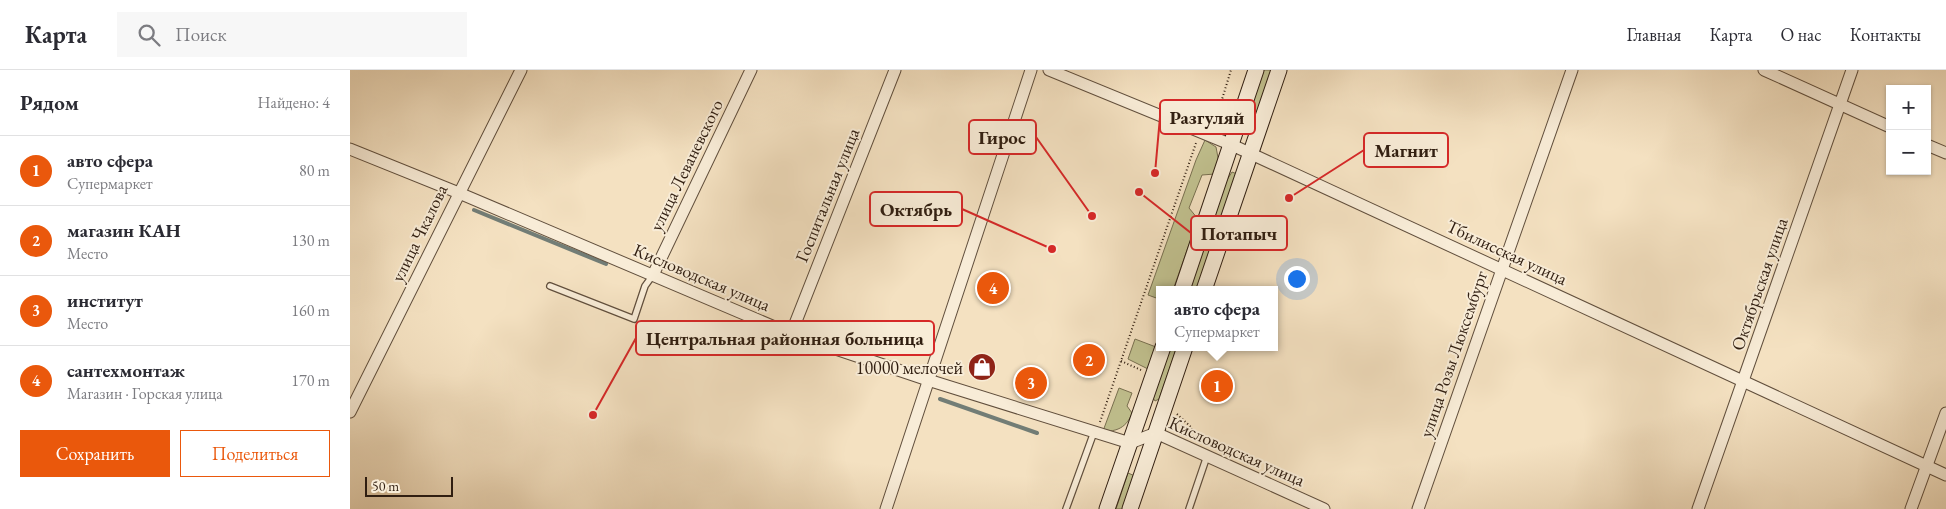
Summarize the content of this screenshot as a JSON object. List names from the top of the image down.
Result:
{
  "streets": {
    "street": [
      "улица Леваневского",
      "Госпитальная улица",
      "улица Чкалова",
      "Тбилисская улица",
      "Кисловодская улица",
      "Октябрьская улица",
      "улица Розы Люксембург"
    ]
  },
  "crossings": [
    ["улица Леваневского", "Кисловодская улица"],
    ["Госпитальная улица", "Кисловодская улица"],
    ["улица Чкалова", "Кисловодская улица"],
    ["Тбилисская улица", "Октябрьская улица"],
    ["Тбилисская улица", "улица Розы Люксембург"]
  ],
  "places": {
    "other": [
      "Разгуляй",
      "Потапыч",
      "Магнит",
      "Гирос",
      "Октябрь",
      "Центральная районная больница"
    ],
    "shop": ["10000 мелочей"]
  },
  "scale_bar": "50 m",
  "page": {
    "header": "Карта",
    "search": "Поиск",
    "nav": [
      "Главная",
      "Карта",
      "О нас",
      "Контакты"
    ],
    "heading": ["Рядом", "Найдено: 4"],
    "map_buttons": ["+", "−"],
    "list": [
      {
        "mark": "1",
        "name": "авто сфера",
        "note": "Супермаркет",
        "value": "80 m"
      },
      {
        "mark": "2",
        "name": "магазин КАН",
        "note": "Место",
        "value": "130 m"
      },
      {
        "mark": "3",
        "name": "институт",
        "note": "Место",
        "value": "160 m"
      },
      {
        "mark": "4",
        "name": "сантехмонтаж",
        "note": "Магазин · Горская улица",
        "value": "170 m"
      }
    ],
    "pins": [
      "4",
      "2",
      "3",
      "1"
    ],
    "popup": ["авто сфера", "Супермаркет"],
    "buttons": ["Сохранить", "Поделиться"],
    "scale": "50 m"
  }
}
